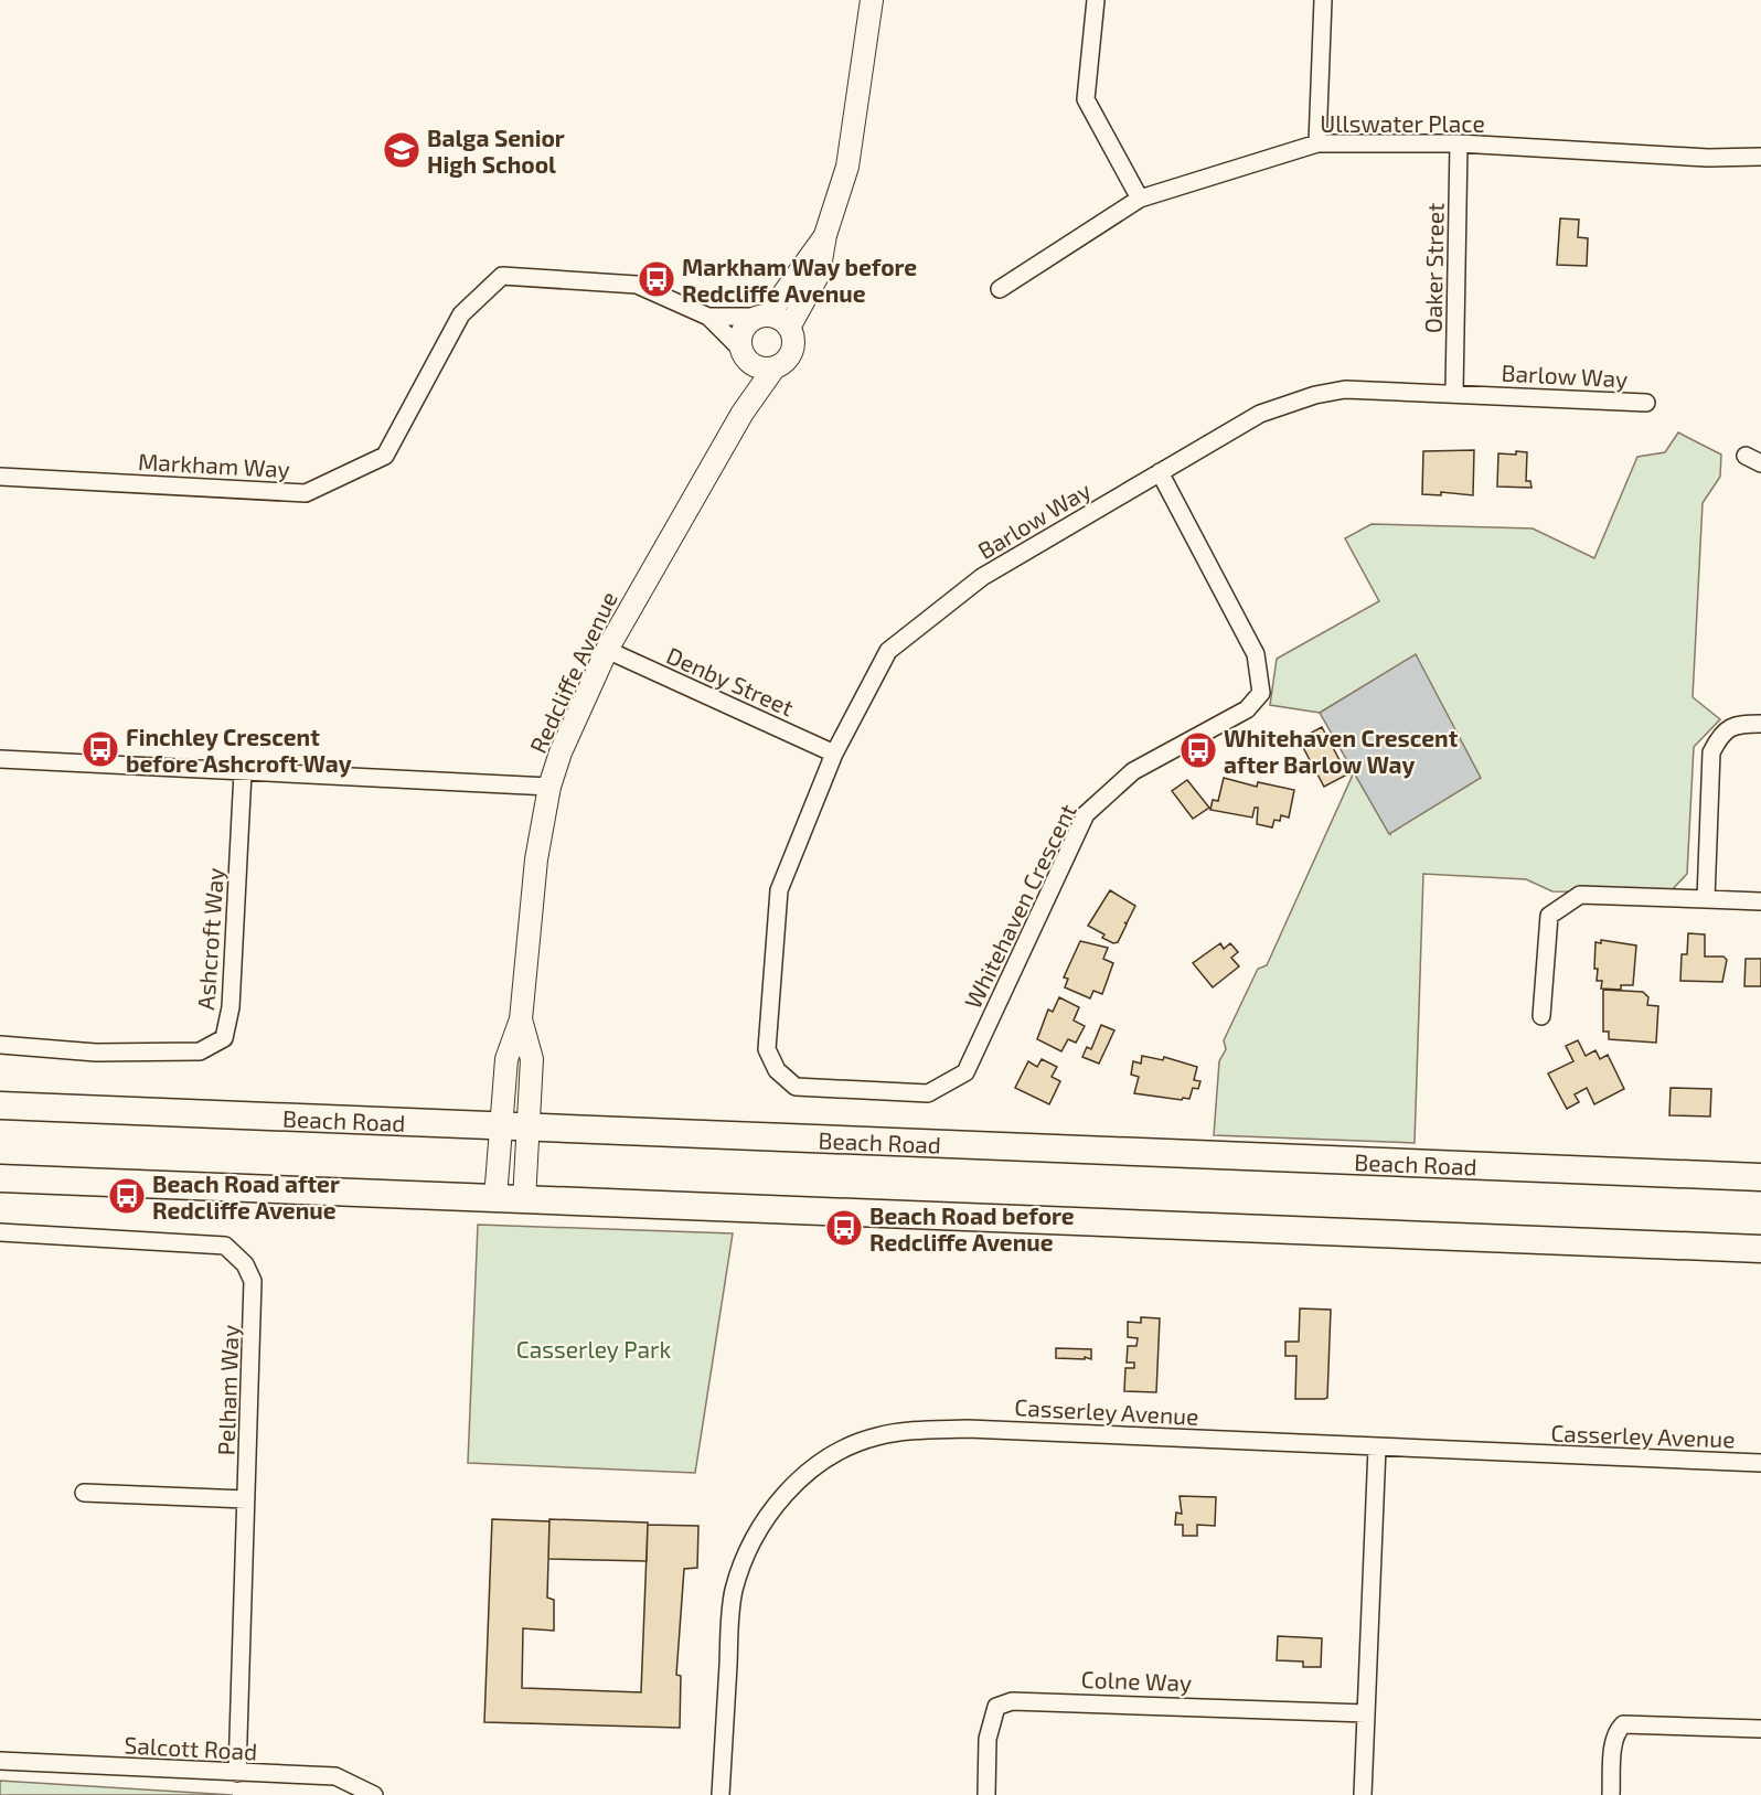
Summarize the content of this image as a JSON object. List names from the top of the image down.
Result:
{
  "streets": {
    "main road": ["Beach Road"],
    "street": [
      "Ullswater Place",
      "Oaker Street",
      "Barlow Way",
      "Markham Way",
      "Redcliffe Avenue",
      "Denby Street",
      "Whitehaven Crescent",
      "Ashcroft Way",
      "Pelham Way",
      "Casserley Avenue",
      "Colne Way",
      "Salcott Road"
    ]
  },
  "crossings": [
    ["Ullswater Place", "Oaker Street"],
    ["Oaker Street", "Barlow Way"],
    ["Barlow Way", "Denby Street"],
    ["Barlow Way", "Whitehaven Crescent"],
    ["Markham Way", "Redcliffe Avenue"],
    ["Redcliffe Avenue", "Denby Street"],
    ["Redcliffe Avenue", "Beach Road"],
    ["Pelham Way", "Salcott Road"]
  ],
  "parks": ["Casserley Park"],
  "places": {
    "school or university": ["Balga Senior High School"],
    "bus stop": [
      "Markham Way before Redcliffe Avenue",
      "Finchley Crescent before Ashcroft Way",
      "Whitehaven Crescent after Barlow Way",
      "Beach Road after Redcliffe Avenue",
      "Beach Road before Redcliffe Avenue"
    ]
  }
}
